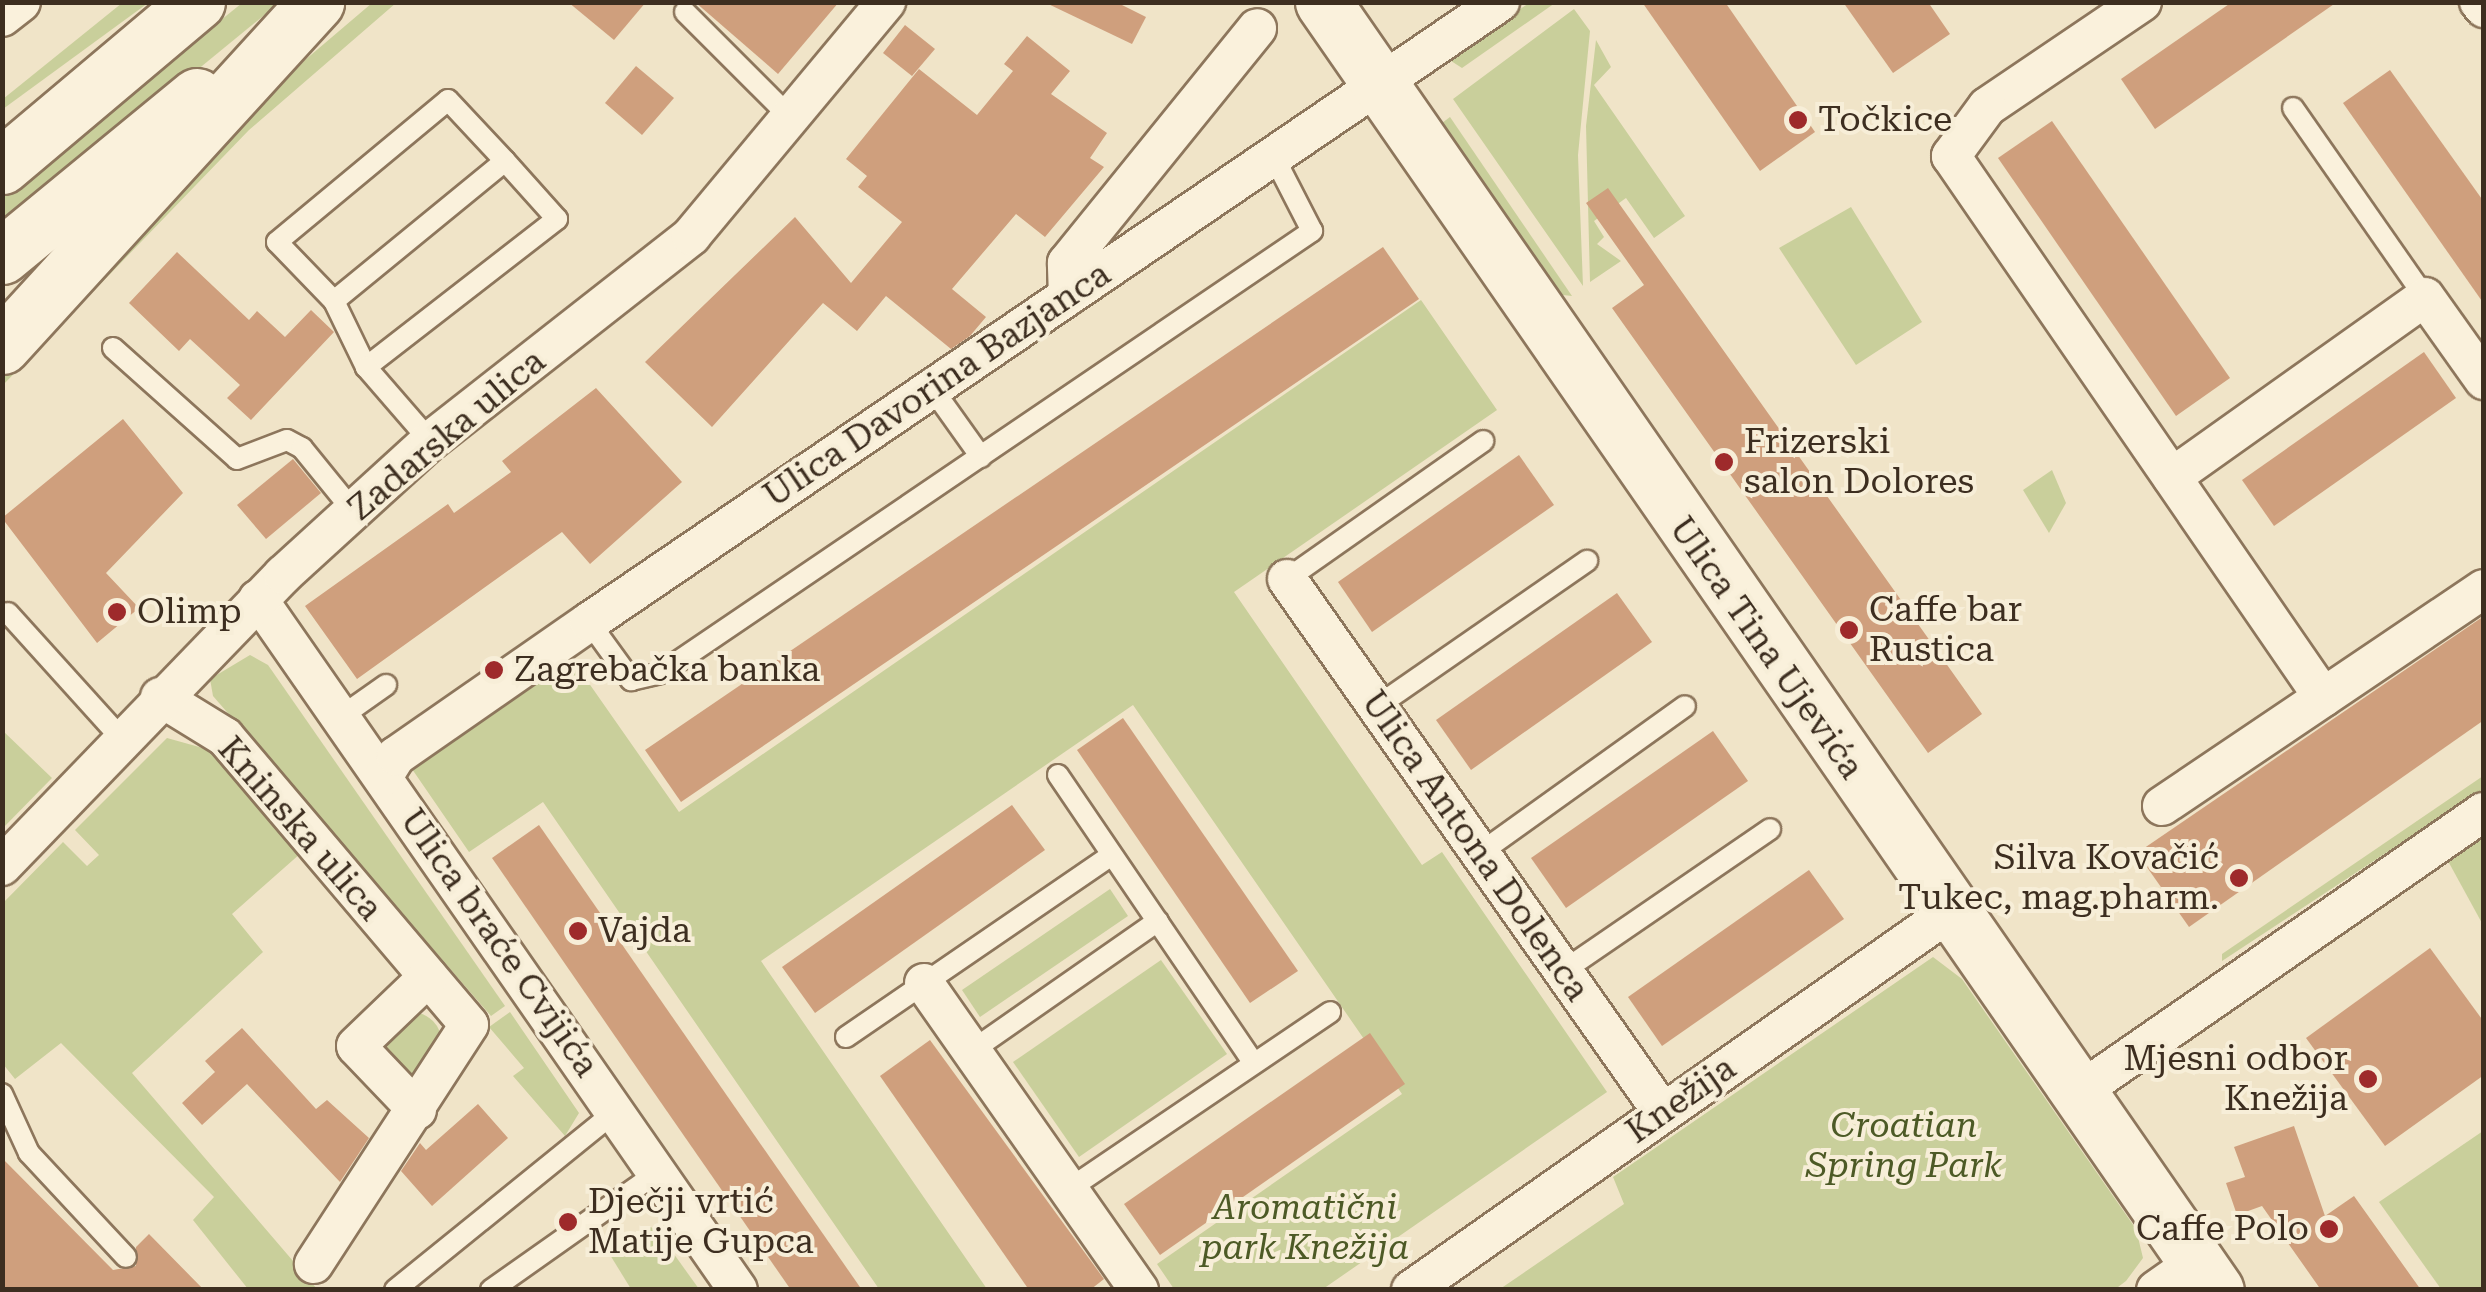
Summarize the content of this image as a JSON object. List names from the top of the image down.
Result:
{
  "streets": {
    "street": [
      "Ulica Davorina Bazjanca",
      "Zadarska ulica",
      "Ulica Tina Ujevića",
      "Kninska ulica",
      "Ulica Antona Dolenca",
      "Ulica braće Cvijića",
      "Knežija"
    ]
  },
  "crossings": [
    ["Ulica Davorina Bazjanca", "Ulica Tina Ujevića"],
    ["Ulica Davorina Bazjanca", "Ulica braće Cvijića"],
    ["Zadarska ulica", "Kninska ulica"],
    ["Zadarska ulica", "Ulica braće Cvijića"],
    ["Ulica Tina Ujevića", "Knežija"],
    ["Ulica Antona Dolenca", "Knežija"]
  ],
  "parks": ["Croatian Spring Park", "Aromatični park Knežija"],
  "places": [
    "Točkice",
    "Frizerski salon Dolores",
    "Olimp",
    "Caffe bar Rustica",
    "Zagrebačka banka",
    "Silva Kovačić Tukec, mag.pharm.",
    "Vajda",
    "Mjesni odbor Knežija",
    "Dječji vrtić Matije Gupca",
    "Caffe Polo"
  ]
}
